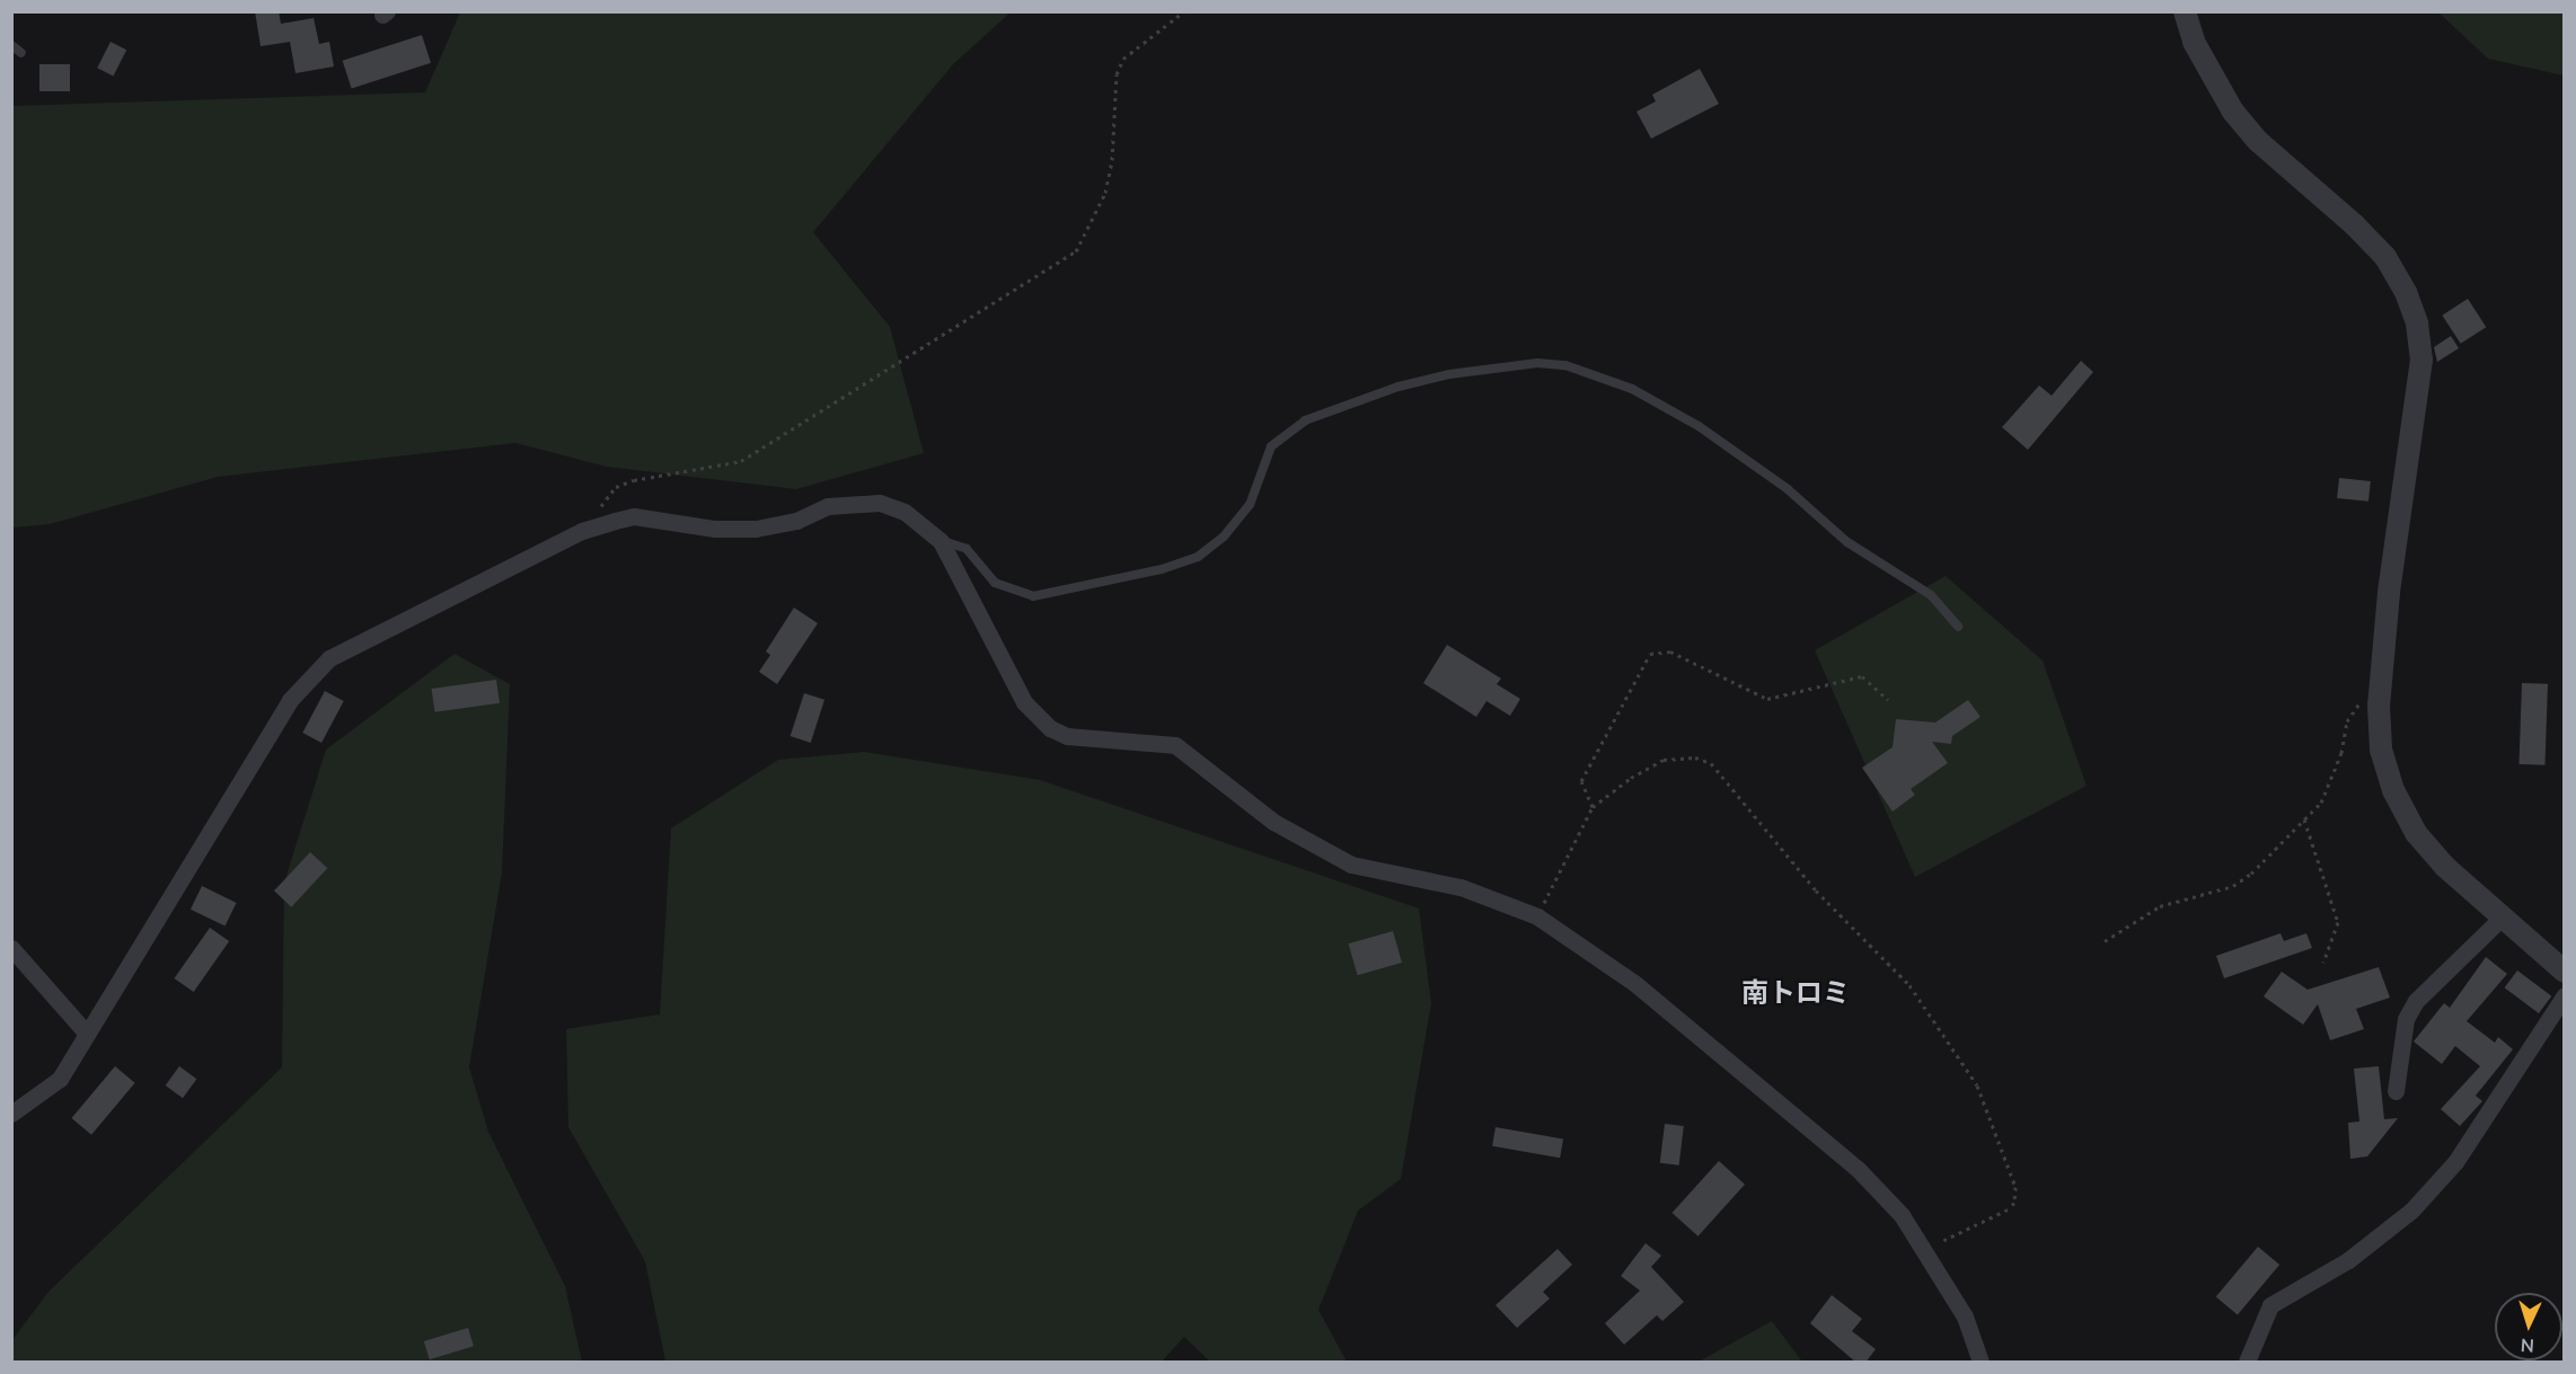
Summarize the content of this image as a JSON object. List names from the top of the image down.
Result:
{
  "districts": ["南トロミ"],
  "north": "bottom"
}
